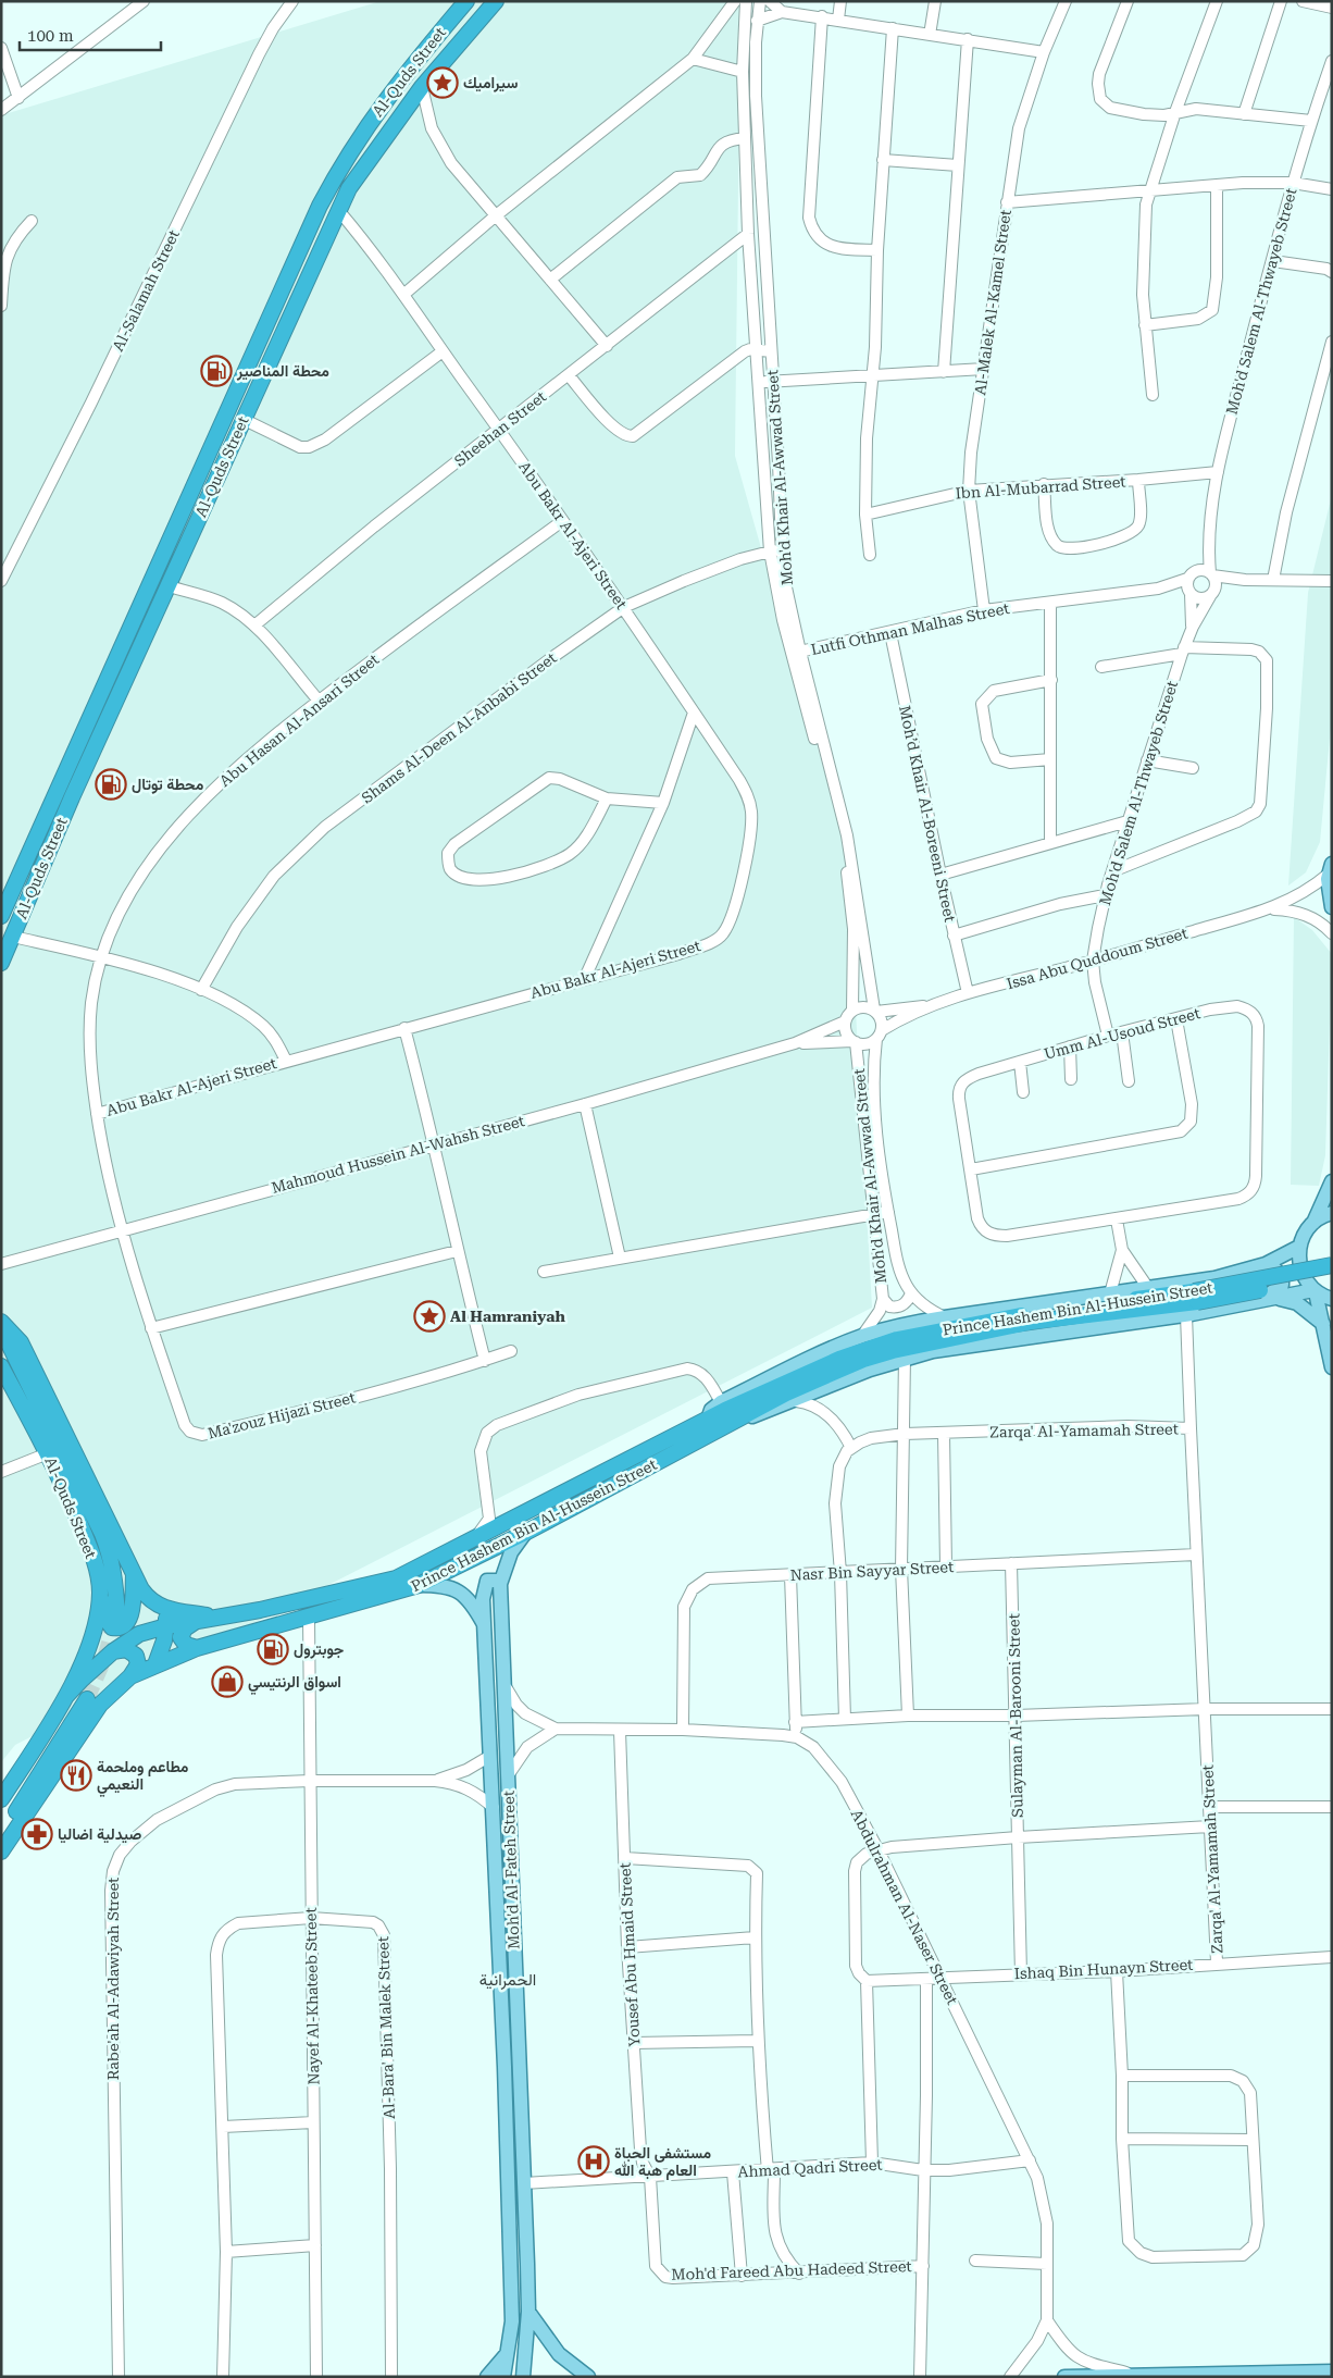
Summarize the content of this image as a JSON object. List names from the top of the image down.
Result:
{
  "streets": {
    "highway": ["Al-Quds Street", "Prince Hashem Bin Al-Hussein Street"],
    "main road": ["Moh'd Al-Fateh Street"],
    "street": [
      "Al-Salamah Street",
      "Moh'd Salem Al-Thwayeb Street",
      "Al-Malek Al-Kamel Street",
      "Sheehan Street",
      "Moh'd Khair Al-Awwad Street",
      "Ibn Al-Mubarrad Street",
      "Abu Bakr Al-Ajeri Street",
      "Lutfi Othman Malhas Street",
      "Abu Hasan Al-Ansari Street",
      "Shams Al-Deen Al-Anbabi Street",
      "Moh’d Khair Al-Boreeni Street",
      "Issa Abu Quddoum Street",
      "Umm Al-Usoud Street",
      "Mahmoud Hussein Al-Wahsh Street",
      "Ma'zouz Hijazi Street",
      "Zarqa' Al-Yamamah Street",
      "Nasr Bin Sayyar Street",
      "Sulayman Al-Barooni Street",
      "Abdulrahman Al-Naser Street",
      "Yousef Abu Hmaid Street",
      "Ishaq Bin Hunayn Street",
      "Rabe'ah Al-Adawiyah Street",
      "Nayef Al-Khateeb Street",
      "Al-Bara' Bin Malek Street",
      "Ahmad Qadri Street",
      "Moh'd Fareed Abu Hadeed Street"
    ]
  },
  "crossings": [
    ["Al-Quds Street", "Abu Bakr Al-Ajeri Street"],
    ["Al-Quds Street", "Prince Hashem Bin Al-Hussein Street"],
    ["Moh'd Salem Al-Thwayeb Street", "Ibn Al-Mubarrad Street"],
    ["Moh'd Salem Al-Thwayeb Street", "Lutfi Othman Malhas Street"],
    ["Moh'd Salem Al-Thwayeb Street", "Issa Abu Quddoum Street"],
    ["Moh'd Salem Al-Thwayeb Street", "Umm Al-Usoud Street"],
    ["Al-Malek Al-Kamel Street", "Ibn Al-Mubarrad Street"],
    ["Al-Malek Al-Kamel Street", "Lutfi Othman Malhas Street"],
    ["Sheehan Street", "Moh'd Khair Al-Awwad Street"],
    ["Sheehan Street", "Abu Bakr Al-Ajeri Street"],
    ["Moh'd Khair Al-Awwad Street", "Lutfi Othman Malhas Street"],
    ["Moh'd Khair Al-Awwad Street", "Shams Al-Deen Al-Anbabi Street"],
    ["Moh'd Khair Al-Awwad Street", "Issa Abu Quddoum Street"],
    ["Moh'd Khair Al-Awwad Street", "Mahmoud Hussein Al-Wahsh Street"],
    ["Moh'd Khair Al-Awwad Street", "Prince Hashem Bin Al-Hussein Street"],
    ["Abu Bakr Al-Ajeri Street", "Abu Hasan Al-Ansari Street"],
    ["Abu Bakr Al-Ajeri Street", "Shams Al-Deen Al-Anbabi Street"],
    ["Lutfi Othman Malhas Street", "Moh’d Khair Al-Boreeni Street"],
    ["Abu Hasan Al-Ansari Street", "Mahmoud Hussein Al-Wahsh Street"],
    ["Abu Hasan Al-Ansari Street", "Ma'zouz Hijazi Street"],
    ["Moh’d Khair Al-Boreeni Street", "Issa Abu Quddoum Street"],
    ["Issa Abu Quddoum Street", "Mahmoud Hussein Al-Wahsh Street"],
    ["Mahmoud Hussein Al-Wahsh Street", "Ma'zouz Hijazi Street"],
    ["Prince Hashem Bin Al-Hussein Street", "Moh'd Al-Fateh Street"],
    ["Prince Hashem Bin Al-Hussein Street", "Nayef Al-Khateeb Street"],
    ["Zarqa' Al-Yamamah Street", "Nasr Bin Sayyar Street"],
    ["Zarqa' Al-Yamamah Street", "Sulayman Al-Barooni Street"],
    ["Zarqa' Al-Yamamah Street", "Ishaq Bin Hunayn Street"],
    ["Nasr Bin Sayyar Street", "Sulayman Al-Barooni Street"],
    ["Moh'd Al-Fateh Street", "Rabe'ah Al-Adawiyah Street"],
    ["Moh'd Al-Fateh Street", "Ahmad Qadri Street"],
    ["Abdulrahman Al-Naser Street", "Ishaq Bin Hunayn Street"],
    ["Abdulrahman Al-Naser Street", "Ahmad Qadri Street"],
    ["Yousef Abu Hmaid Street", "Ahmad Qadri Street"],
    ["Yousef Abu Hmaid Street", "Moh'd Fareed Abu Hadeed Street"],
    ["Rabe'ah Al-Adawiyah Street", "Nayef Al-Khateeb Street"],
    ["Nayef Al-Khateeb Street", "Al-Bara' Bin Malek Street"],
    ["Ahmad Qadri Street", "Moh'd Fareed Abu Hadeed Street"]
  ],
  "districts": ["الحمرانية"],
  "places": {
    "place": ["سيراميك", "Al Hamraniyah"],
    "fuel station": ["محطة المناصير", "محطة توتال", "جوبترول"],
    "shop": ["اسواق الرنتيسي"],
    "restaurant": ["مطاعم وملحمة النعيمي"],
    "pharmacy": ["صيدلية اضاليا"],
    "hospital": ["مستشفى الحياة العام هبة الله"]
  },
  "scale_bar": "100 m"
}
